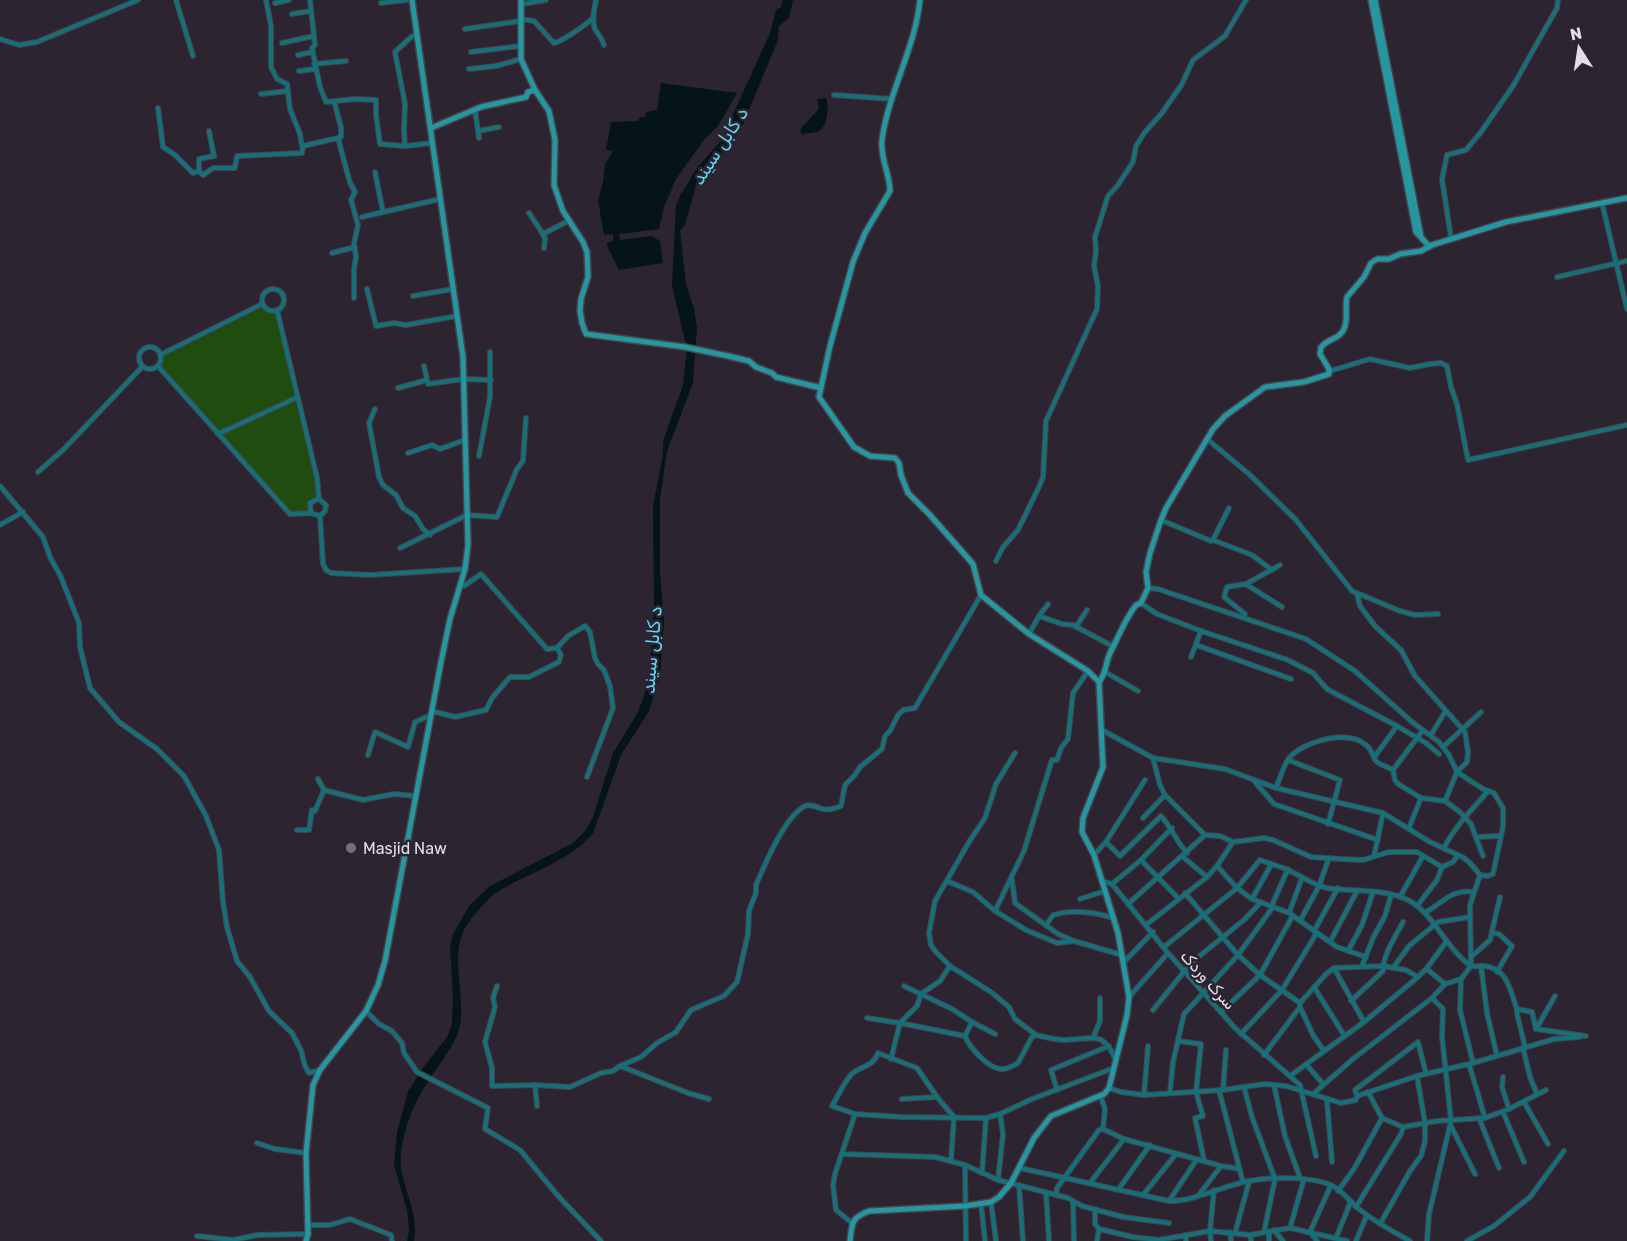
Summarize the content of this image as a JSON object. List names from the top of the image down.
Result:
{
  "streets": {
    "street": ["سرک وردک"]
  },
  "water": ["د کابل سيند"],
  "places": ["Masjid Naw"],
  "north": "top"
}
